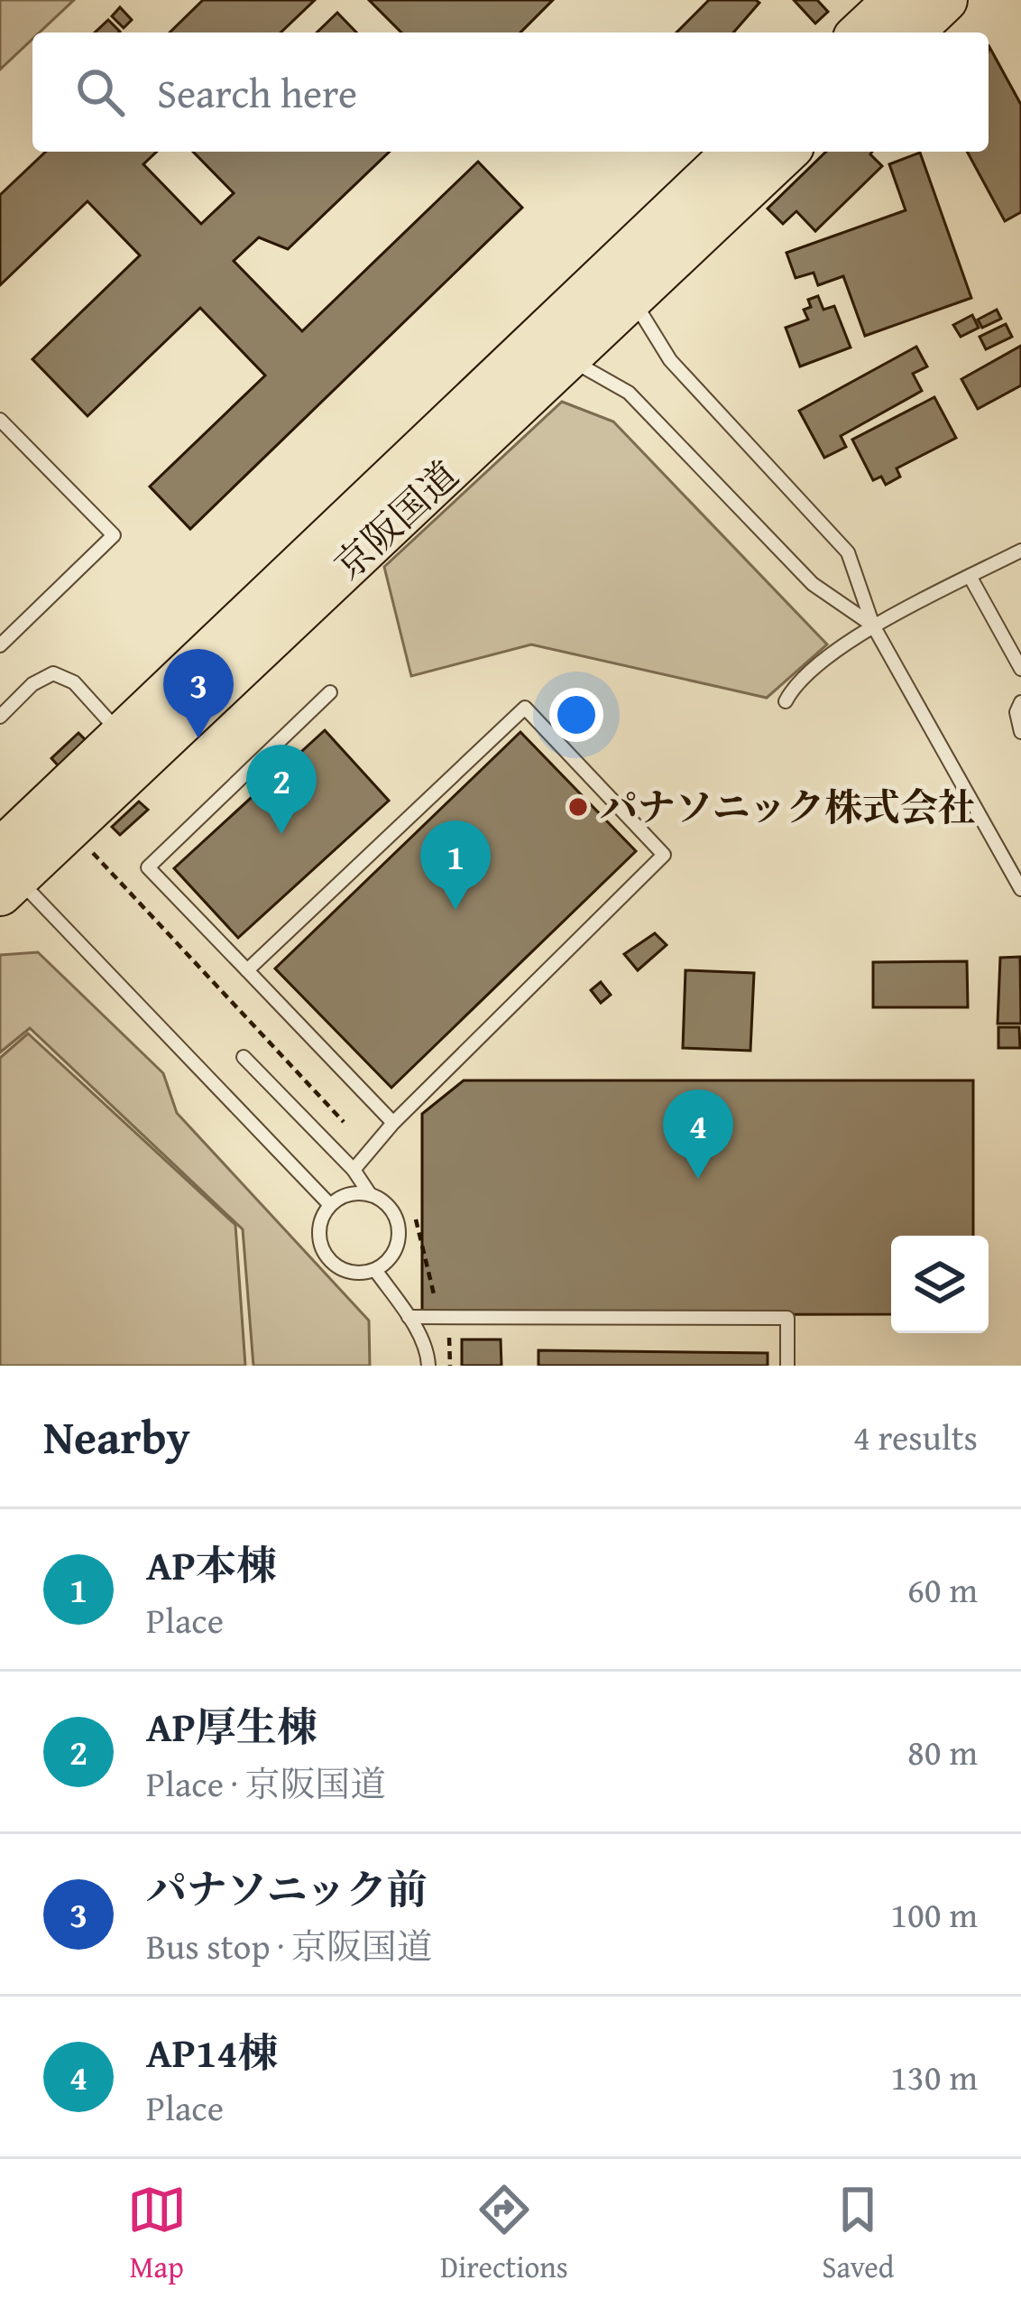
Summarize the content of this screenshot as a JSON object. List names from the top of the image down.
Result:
{
  "streets": {
    "highway": ["京阪国道"]
  },
  "places": ["パナソニック株式会社"],
  "page": {
    "search": "Search here",
    "pins": [
      "3",
      "2",
      "1",
      "4"
    ],
    "heading": ["Nearby", "4 results"],
    "list": [
      {
        "mark": "1",
        "name": "AP本棟",
        "note": "Place",
        "value": "60 m"
      },
      {
        "mark": "2",
        "name": "AP厚生棟",
        "note": "Place · 京阪国道",
        "value": "80 m"
      },
      {
        "mark": "3",
        "name": "パナソニック前",
        "note": "Bus stop · 京阪国道",
        "value": "100 m"
      },
      {
        "mark": "4",
        "name": "AP14棟",
        "note": "Place",
        "value": "130 m"
      }
    ],
    "nav": ["Map", "Directions", "Saved"]
  }
}
